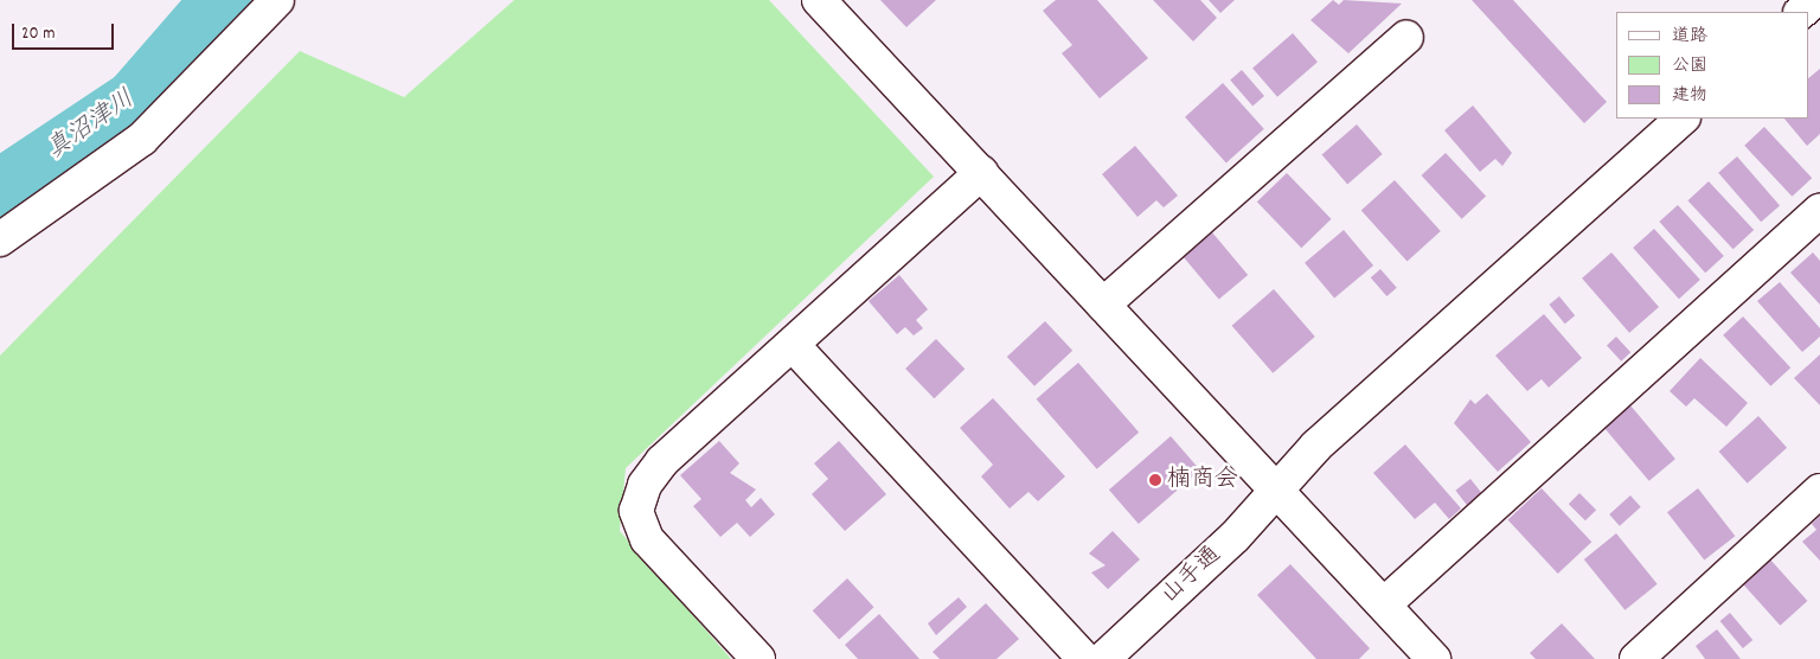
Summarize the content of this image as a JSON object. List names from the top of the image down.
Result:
{
  "streets": {
    "street": ["山手通"]
  },
  "water": ["真沼津川"],
  "places": ["楠商会"],
  "legend": ["道路", "公園", "建物"],
  "scale_bar": "20 m"
}
